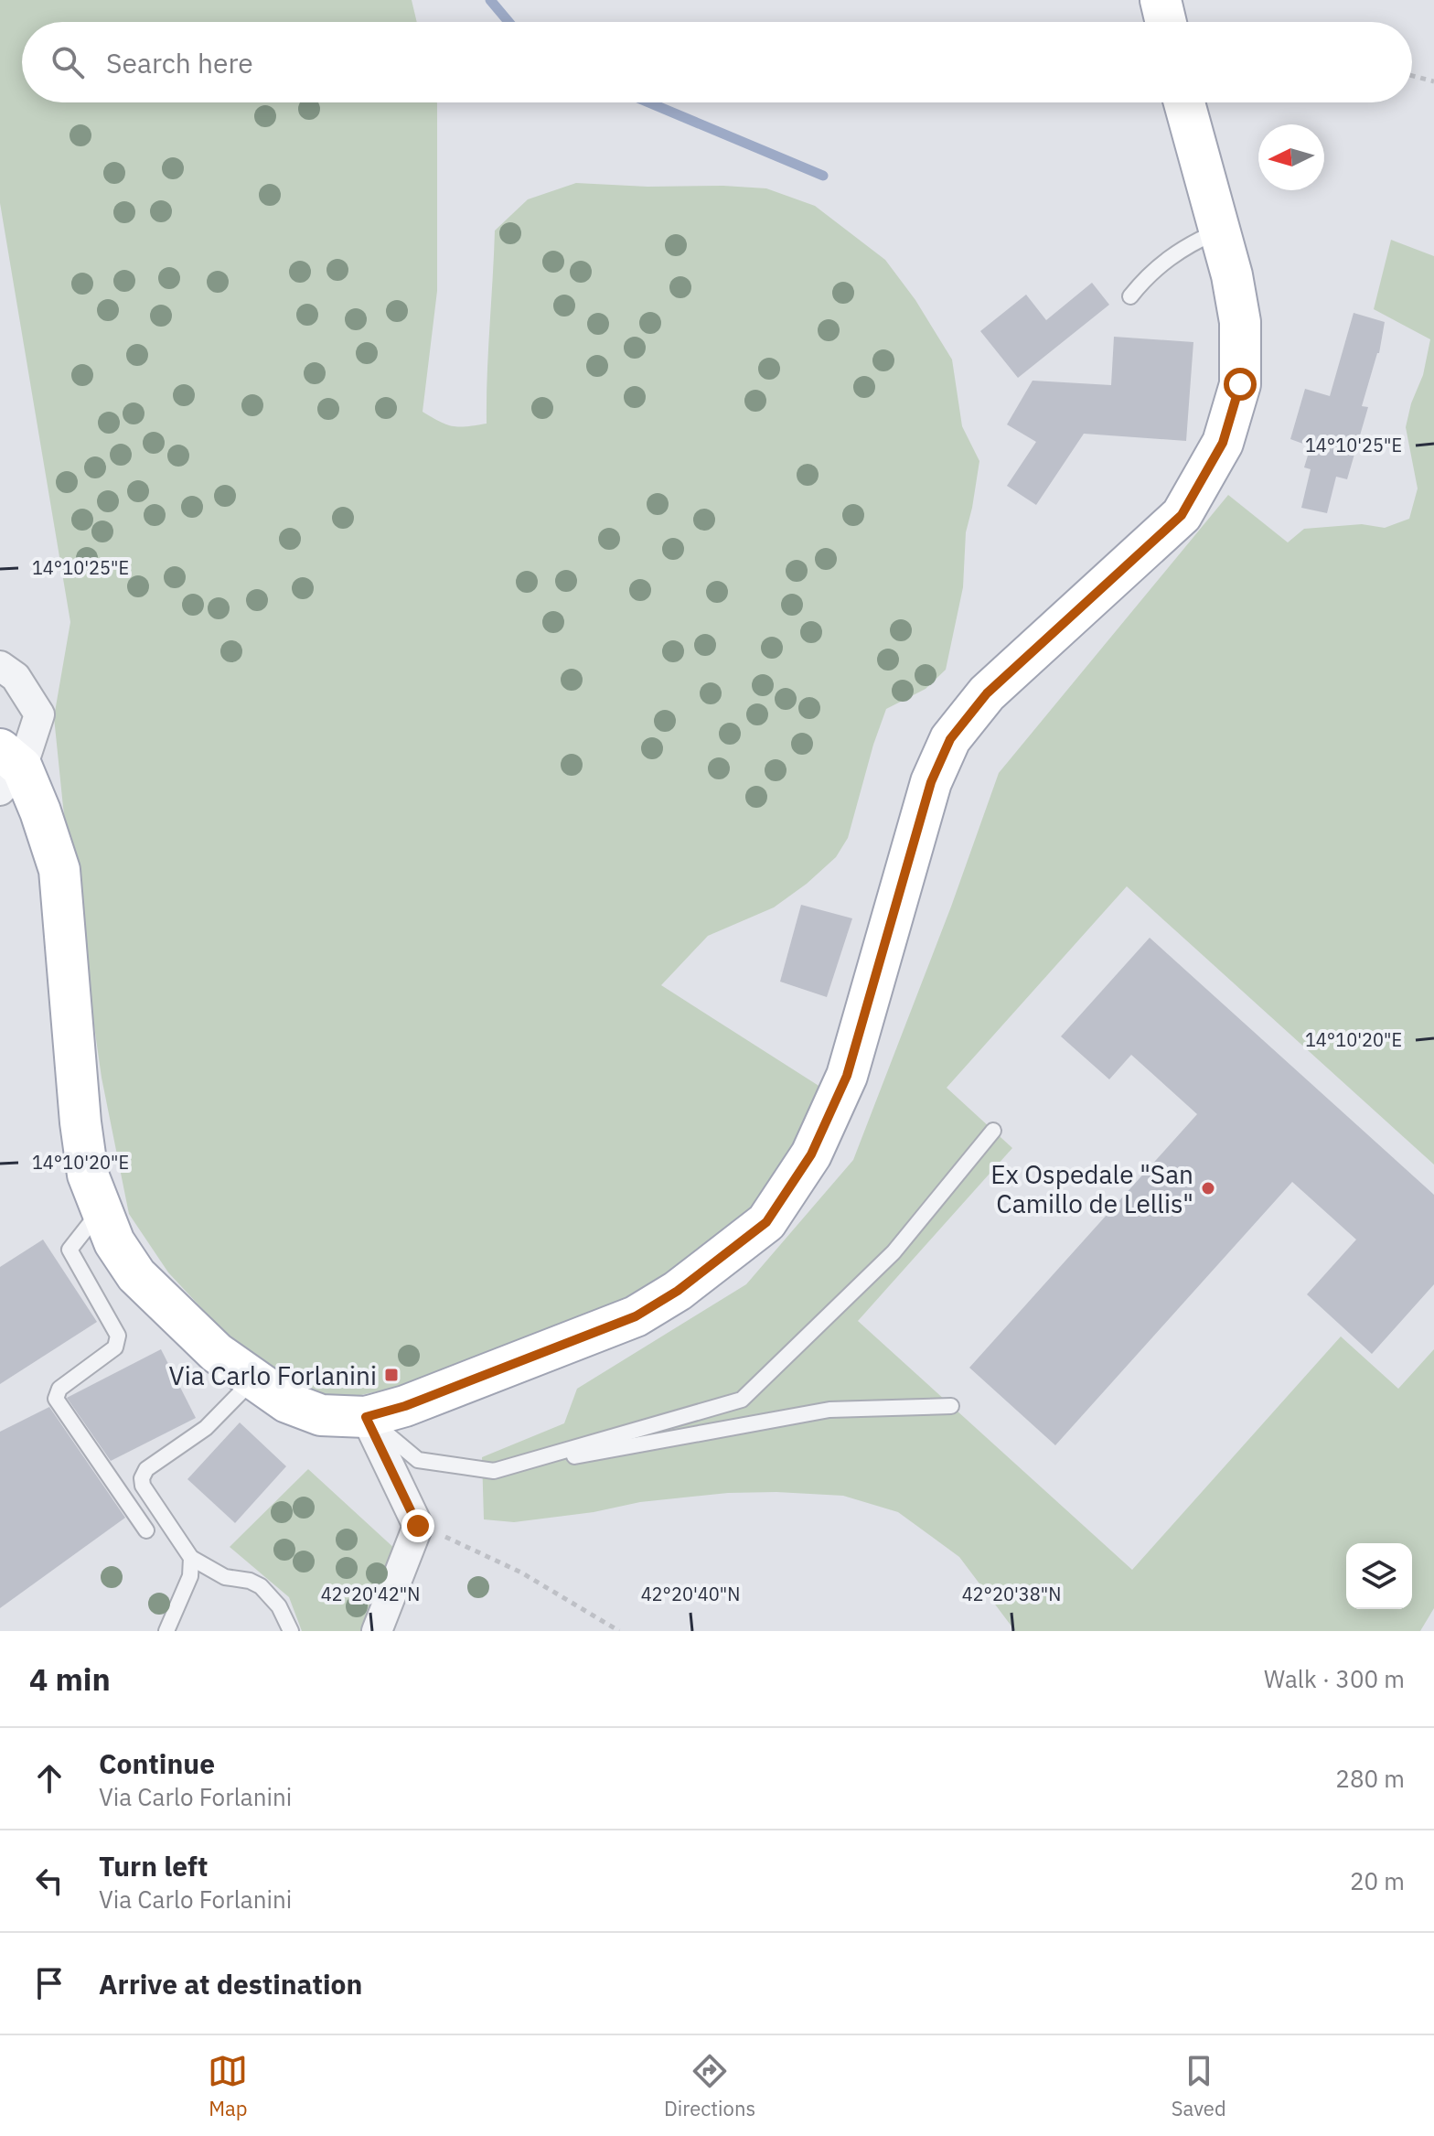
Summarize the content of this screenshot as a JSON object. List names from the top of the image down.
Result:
{
  "places": {
    "other": ["Ex Ospedale \"San Camillo de Lellis\""],
    "transit": ["Via Carlo Forlanini"]
  },
  "north": "left",
  "page": {
    "search": "Search here",
    "heading": ["4 min", "Walk · 300 m"],
    "list": [
      ["Continue", "Via Carlo Forlanini", "280 m"],
      ["Turn left", "Via Carlo Forlanini", "20 m"],
      "Arrive at destination"
    ],
    "nav": ["Map", "Directions", "Saved"]
  },
  "coordinates": [
    "14°10'25\"E",
    "14°10'20\"E",
    "42°20'42\"N",
    "42°20'40\"N",
    "42°20'38\"N"
  ]
}
